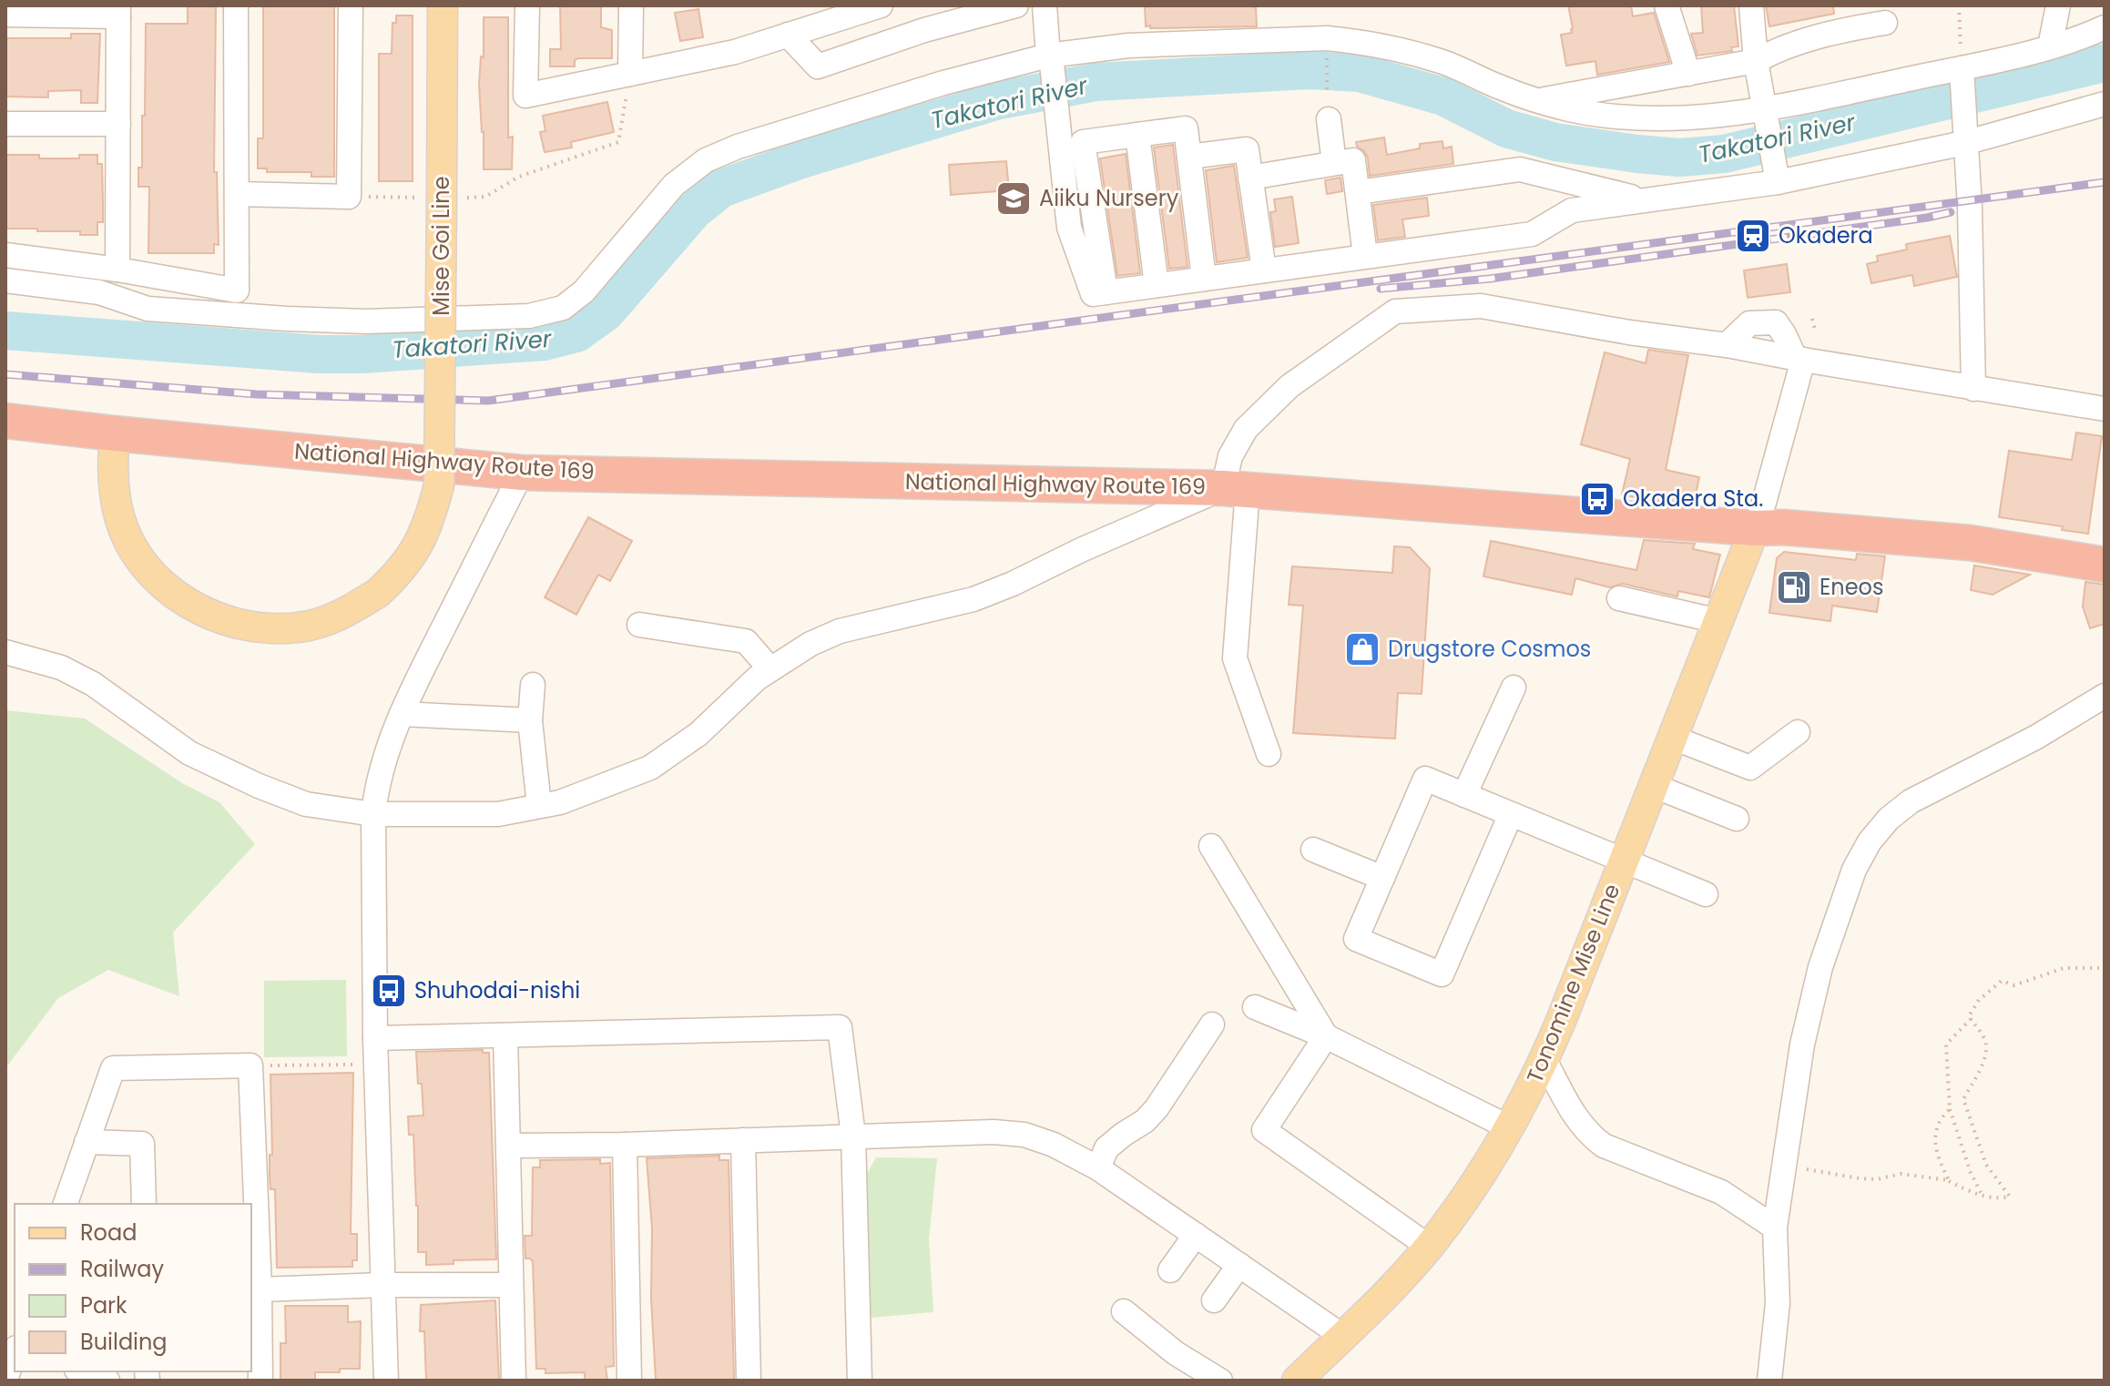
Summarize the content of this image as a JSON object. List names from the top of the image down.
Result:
{
  "streets": {
    "highway": ["National Highway Route 169"],
    "main road": ["Mise Goi Line", "Tonomine Mise Line"]
  },
  "crossings": [
    ["Mise Goi Line", "National Highway Route 169"],
    ["National Highway Route 169", "Tonomine Mise Line"]
  ],
  "water": ["Takatori River"],
  "places": {
    "school or university": ["Aiiku Nursery"],
    "station": ["Okadera"],
    "bus stop": ["Okadera Sta.", "Shuhodai-nishi"],
    "fuel station": ["Eneos"],
    "shop": ["Drugstore Cosmos"]
  },
  "legend": [
    "Road",
    "Railway",
    "Park",
    "Building"
  ]
}
